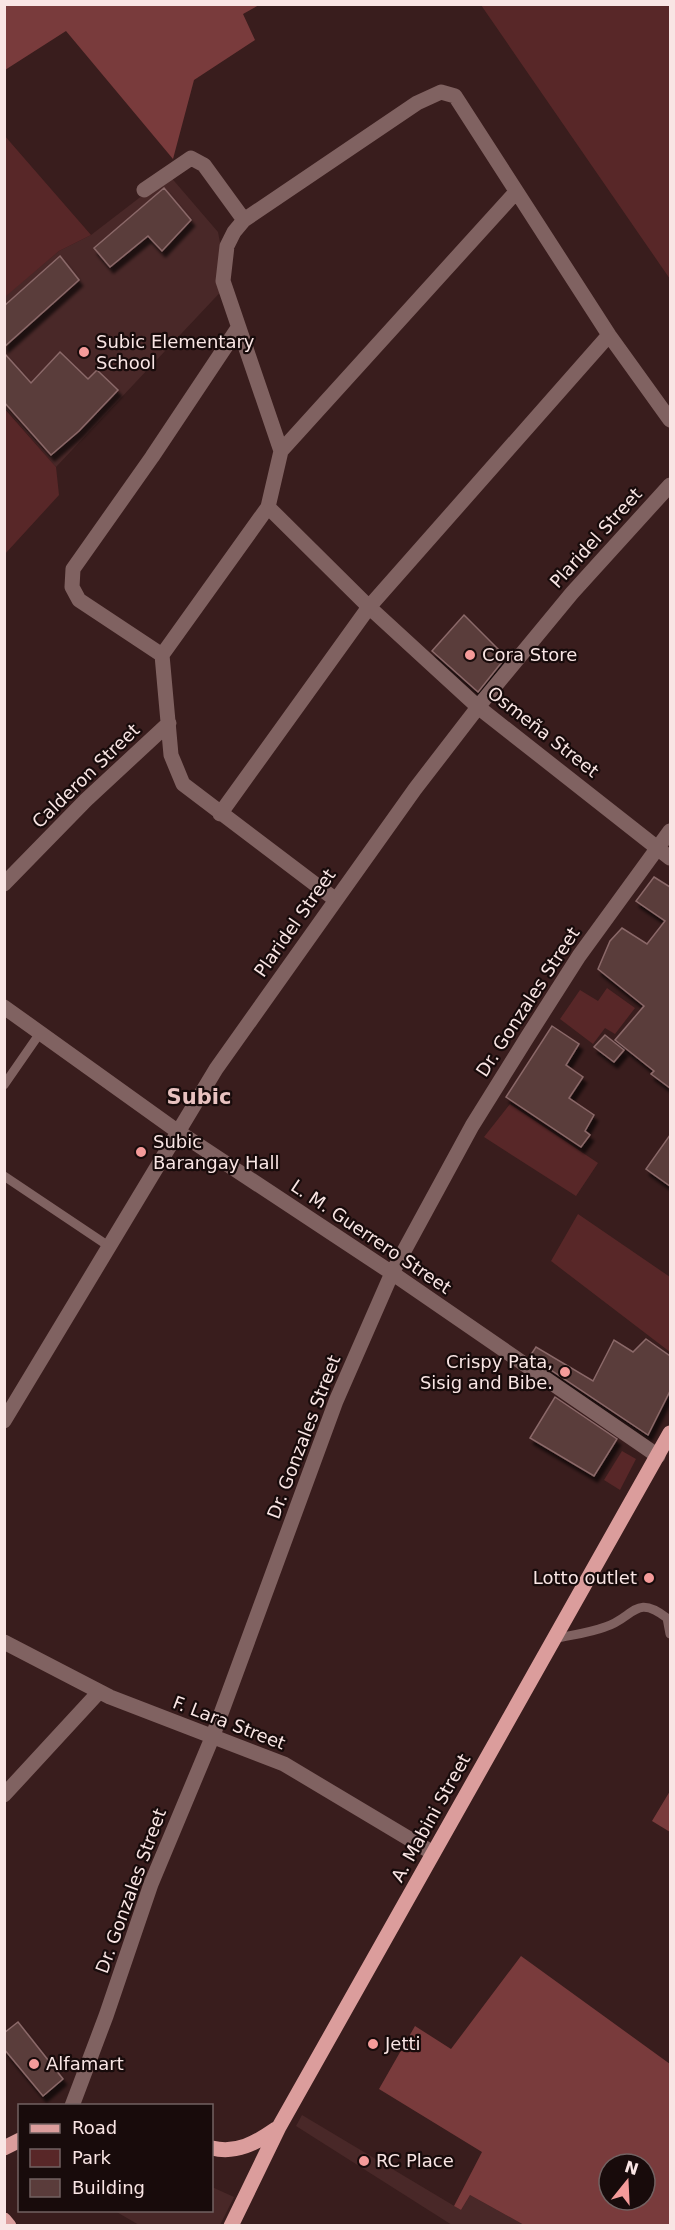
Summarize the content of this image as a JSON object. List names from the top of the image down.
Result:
{
  "streets": {
    "main road": ["A. Mabini Street"],
    "street": [
      "Plaridel Street",
      "Osmeña Street",
      "Calderon Street",
      "Dr. Gonzales Street",
      "L. M. Guerrero Street",
      "F. Lara Street"
    ]
  },
  "crossings": [
    ["Plaridel Street", "Osmeña Street"],
    ["Plaridel Street", "L. M. Guerrero Street"],
    ["Osmeña Street", "Dr. Gonzales Street"],
    ["Dr. Gonzales Street", "L. M. Guerrero Street"],
    ["Dr. Gonzales Street", "F. Lara Street"],
    ["L. M. Guerrero Street", "A. Mabini Street"],
    ["F. Lara Street", "A. Mabini Street"]
  ],
  "districts": ["Subic"],
  "places": [
    "Subic Elementary School",
    "Cora Store",
    "Subic Barangay Hall",
    "Crispy Pata, Sisig and Bibe.",
    "Lotto outlet",
    "Jetti",
    "Alfamart",
    "RC Place"
  ],
  "legend": ["Road", "Park", "Building"],
  "north": "top"
}
